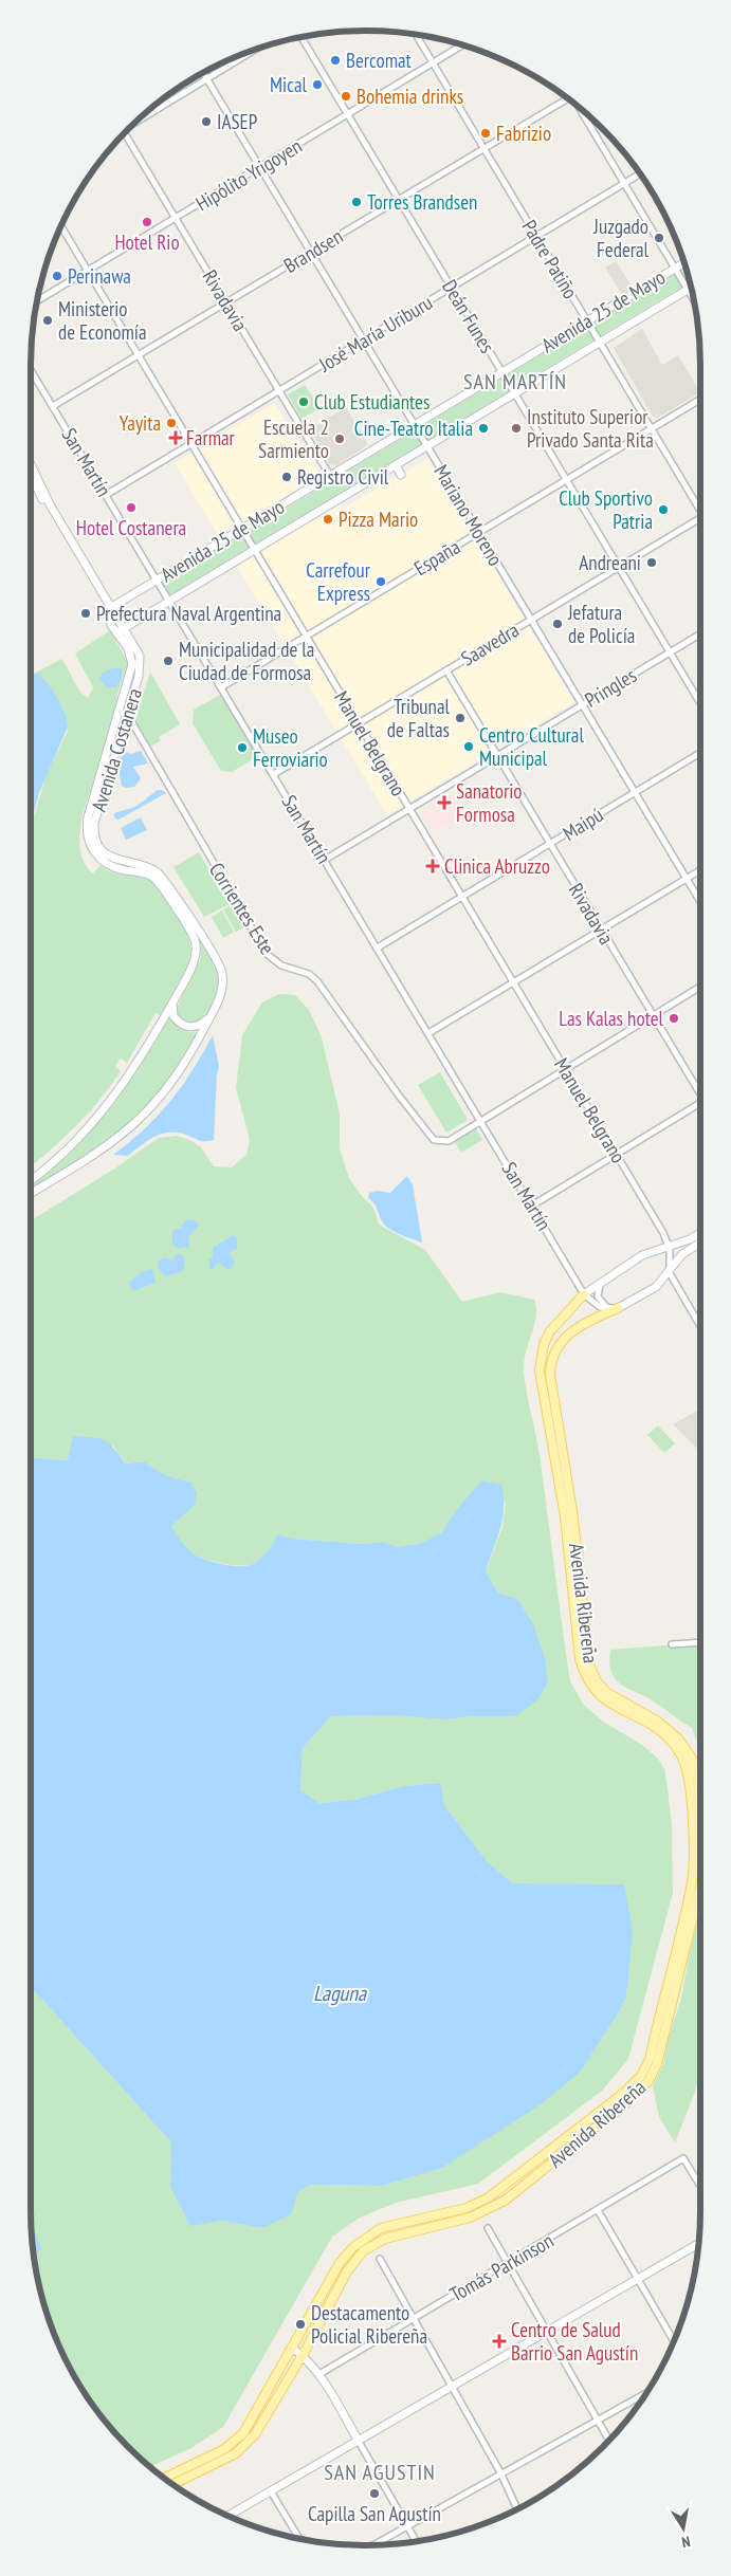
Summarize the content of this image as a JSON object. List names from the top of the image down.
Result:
{
  "streets": {
    "main road": ["Avenida 25 de Mayo", "Avenida Costanera", "Avenida Ribereña"],
    "street": [
      "Hipólito Yrigoyen",
      "Brandsen",
      "Padre Patiño",
      "Rivadavia",
      "Deán Funes",
      "José María Uriburu",
      "San Martín",
      "Mariano Moreno",
      "España",
      "Saavedra",
      "Pringles",
      "Manuel Belgrano",
      "Maipú",
      "Corrientes Este",
      "Tomás Parkinson"
    ]
  },
  "crossings": [
    ["Hipólito Yrigoyen", "Padre Patiño"],
    ["Hipólito Yrigoyen", "Rivadavia"],
    ["Hipólito Yrigoyen", "Deán Funes"],
    ["Hipólito Yrigoyen", "Mariano Moreno"],
    ["Hipólito Yrigoyen", "Manuel Belgrano"],
    ["Brandsen", "Padre Patiño"],
    ["Brandsen", "Rivadavia"],
    ["Brandsen", "Deán Funes"],
    ["Brandsen", "San Martín"],
    ["Brandsen", "Mariano Moreno"],
    ["Brandsen", "Manuel Belgrano"],
    ["Padre Patiño", "Avenida 25 de Mayo"],
    ["Padre Patiño", "José María Uriburu"],
    ["Padre Patiño", "España"],
    ["Rivadavia", "Avenida 25 de Mayo"],
    ["Rivadavia", "José María Uriburu"],
    ["Rivadavia", "Saavedra"],
    ["Rivadavia", "Pringles"],
    ["Rivadavia", "Maipú"],
    ["Rivadavia", "Corrientes Este"],
    ["Avenida 25 de Mayo", "Deán Funes"],
    ["Avenida 25 de Mayo", "San Martín"],
    ["Avenida 25 de Mayo", "Mariano Moreno"],
    ["Avenida 25 de Mayo", "Manuel Belgrano"],
    ["Avenida 25 de Mayo", "Avenida Costanera"],
    ["Deán Funes", "José María Uriburu"],
    ["Deán Funes", "España"],
    ["Deán Funes", "Saavedra"],
    ["Deán Funes", "Pringles"],
    ["José María Uriburu", "San Martín"],
    ["José María Uriburu", "Mariano Moreno"],
    ["José María Uriburu", "Manuel Belgrano"],
    ["San Martín", "España"],
    ["San Martín", "Saavedra"],
    ["San Martín", "Pringles"],
    ["San Martín", "Maipú"],
    ["San Martín", "Corrientes Este"],
    ["San Martín", "Avenida Ribereña"],
    ["Mariano Moreno", "España"],
    ["Mariano Moreno", "Saavedra"],
    ["Mariano Moreno", "Pringles"],
    ["Mariano Moreno", "Maipú"],
    ["España", "Manuel Belgrano"],
    ["Saavedra", "Manuel Belgrano"],
    ["Pringles", "Manuel Belgrano"],
    ["Manuel Belgrano", "Maipú"],
    ["Manuel Belgrano", "Corrientes Este"],
    ["Avenida Costanera", "Corrientes Este"]
  ],
  "districts": ["SAN MARTÍN", "SAN AGUSTIN"],
  "water": ["Laguna"],
  "places": {
    "other": [
      "Bercomat",
      "Mical",
      "Bohemia drinks",
      "IASEP",
      "Fabrizio",
      "Torres Brandsen",
      "Hotel Rio",
      "Juzgado Federal",
      "Perinawa",
      "Ministerio de Economía",
      "Club Estudiantes",
      "Yayita",
      "Cine-Teatro Italia",
      "Instituto Superior Privado Santa Rita",
      "Escuela 2 Sarmiento",
      "Registro Civil",
      "Hotel Costanera",
      "Club Sportivo Patria",
      "Pizza Mario",
      "Andreani",
      "Carrefour Express",
      "Prefectura Naval Argentina",
      "Jefatura de Policía",
      "Municipalidad de la Ciudad de Formosa",
      "Tribunal de Faltas",
      "Centro Cultural Municipal",
      "Museo Ferroviario",
      "Las Kalas hotel",
      "Destacamento Policial Ribereña",
      "Capilla San Agustín"
    ],
    "health": [
      "Farmar",
      "Sanatorio Formosa",
      "Clinica Abruzzo",
      "Centro de Salud Barrio San Agustín"
    ]
  },
  "north": "bottom"
}
